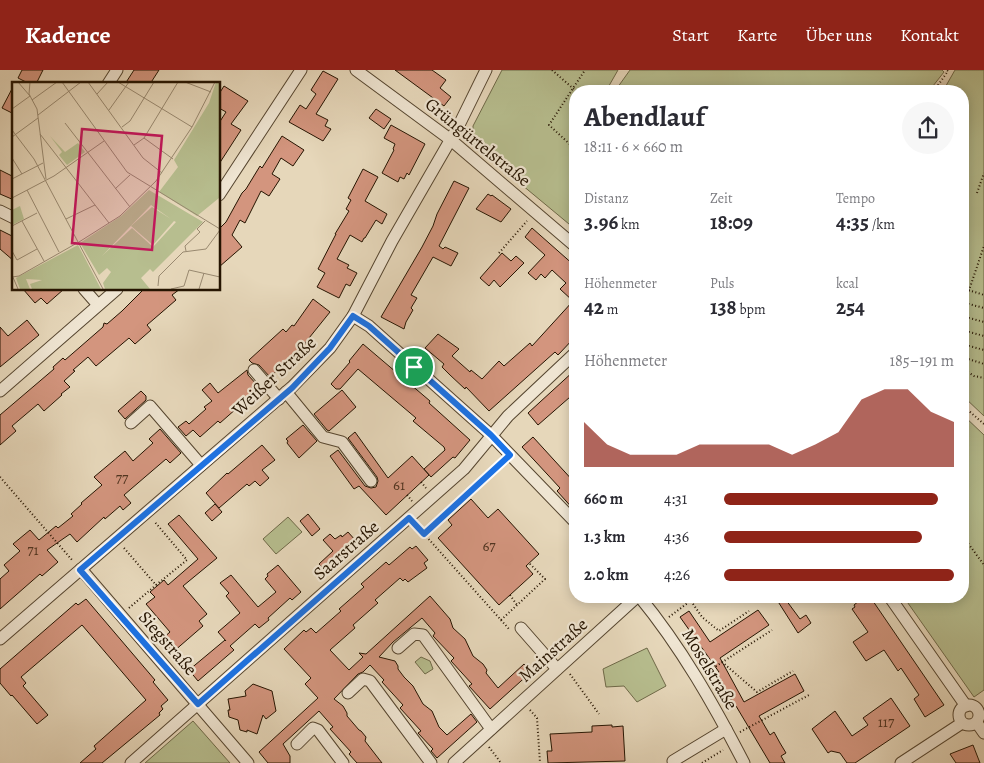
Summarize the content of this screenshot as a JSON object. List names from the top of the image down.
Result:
{
  "streets": {
    "street": [
      "Grüngürtelstraße",
      "Weißer Straße",
      "Saarstraße",
      "Siegstraße",
      "Mainstraße",
      "Moselstraße"
    ]
  },
  "crossings": [
    ["Grüngürtelstraße", "Weißer Straße"],
    ["Weißer Straße", "Siegstraße"],
    ["Saarstraße", "Siegstraße"]
  ],
  "house_numbers": [
    "77",
    "61",
    "67",
    "71",
    "117"
  ],
  "page": {
    "header": "Kadence",
    "nav": [
      "Start",
      "Karte",
      "Über uns",
      "Kontakt"
    ],
    "heading": ["Abendlauf", "18:11 · 6 × 660 m"],
    "stats": [
      ["Distanz", "3.96 km"],
      ["Zeit", "18:09"],
      ["Tempo", "4:35 /km"],
      ["Höhenmeter", "42 m"],
      ["Puls", "138 bpm"],
      ["kcal", "254"]
    ],
    "chart": ["Höhenmeter", "185–191 m"],
    "list": [
      {
        "name": "660 m",
        "note": "4:31"
      },
      {
        "name": "1.3 km",
        "note": "4:36"
      },
      {
        "name": "2.0 km",
        "note": "4:26"
      }
    ]
  }
}
